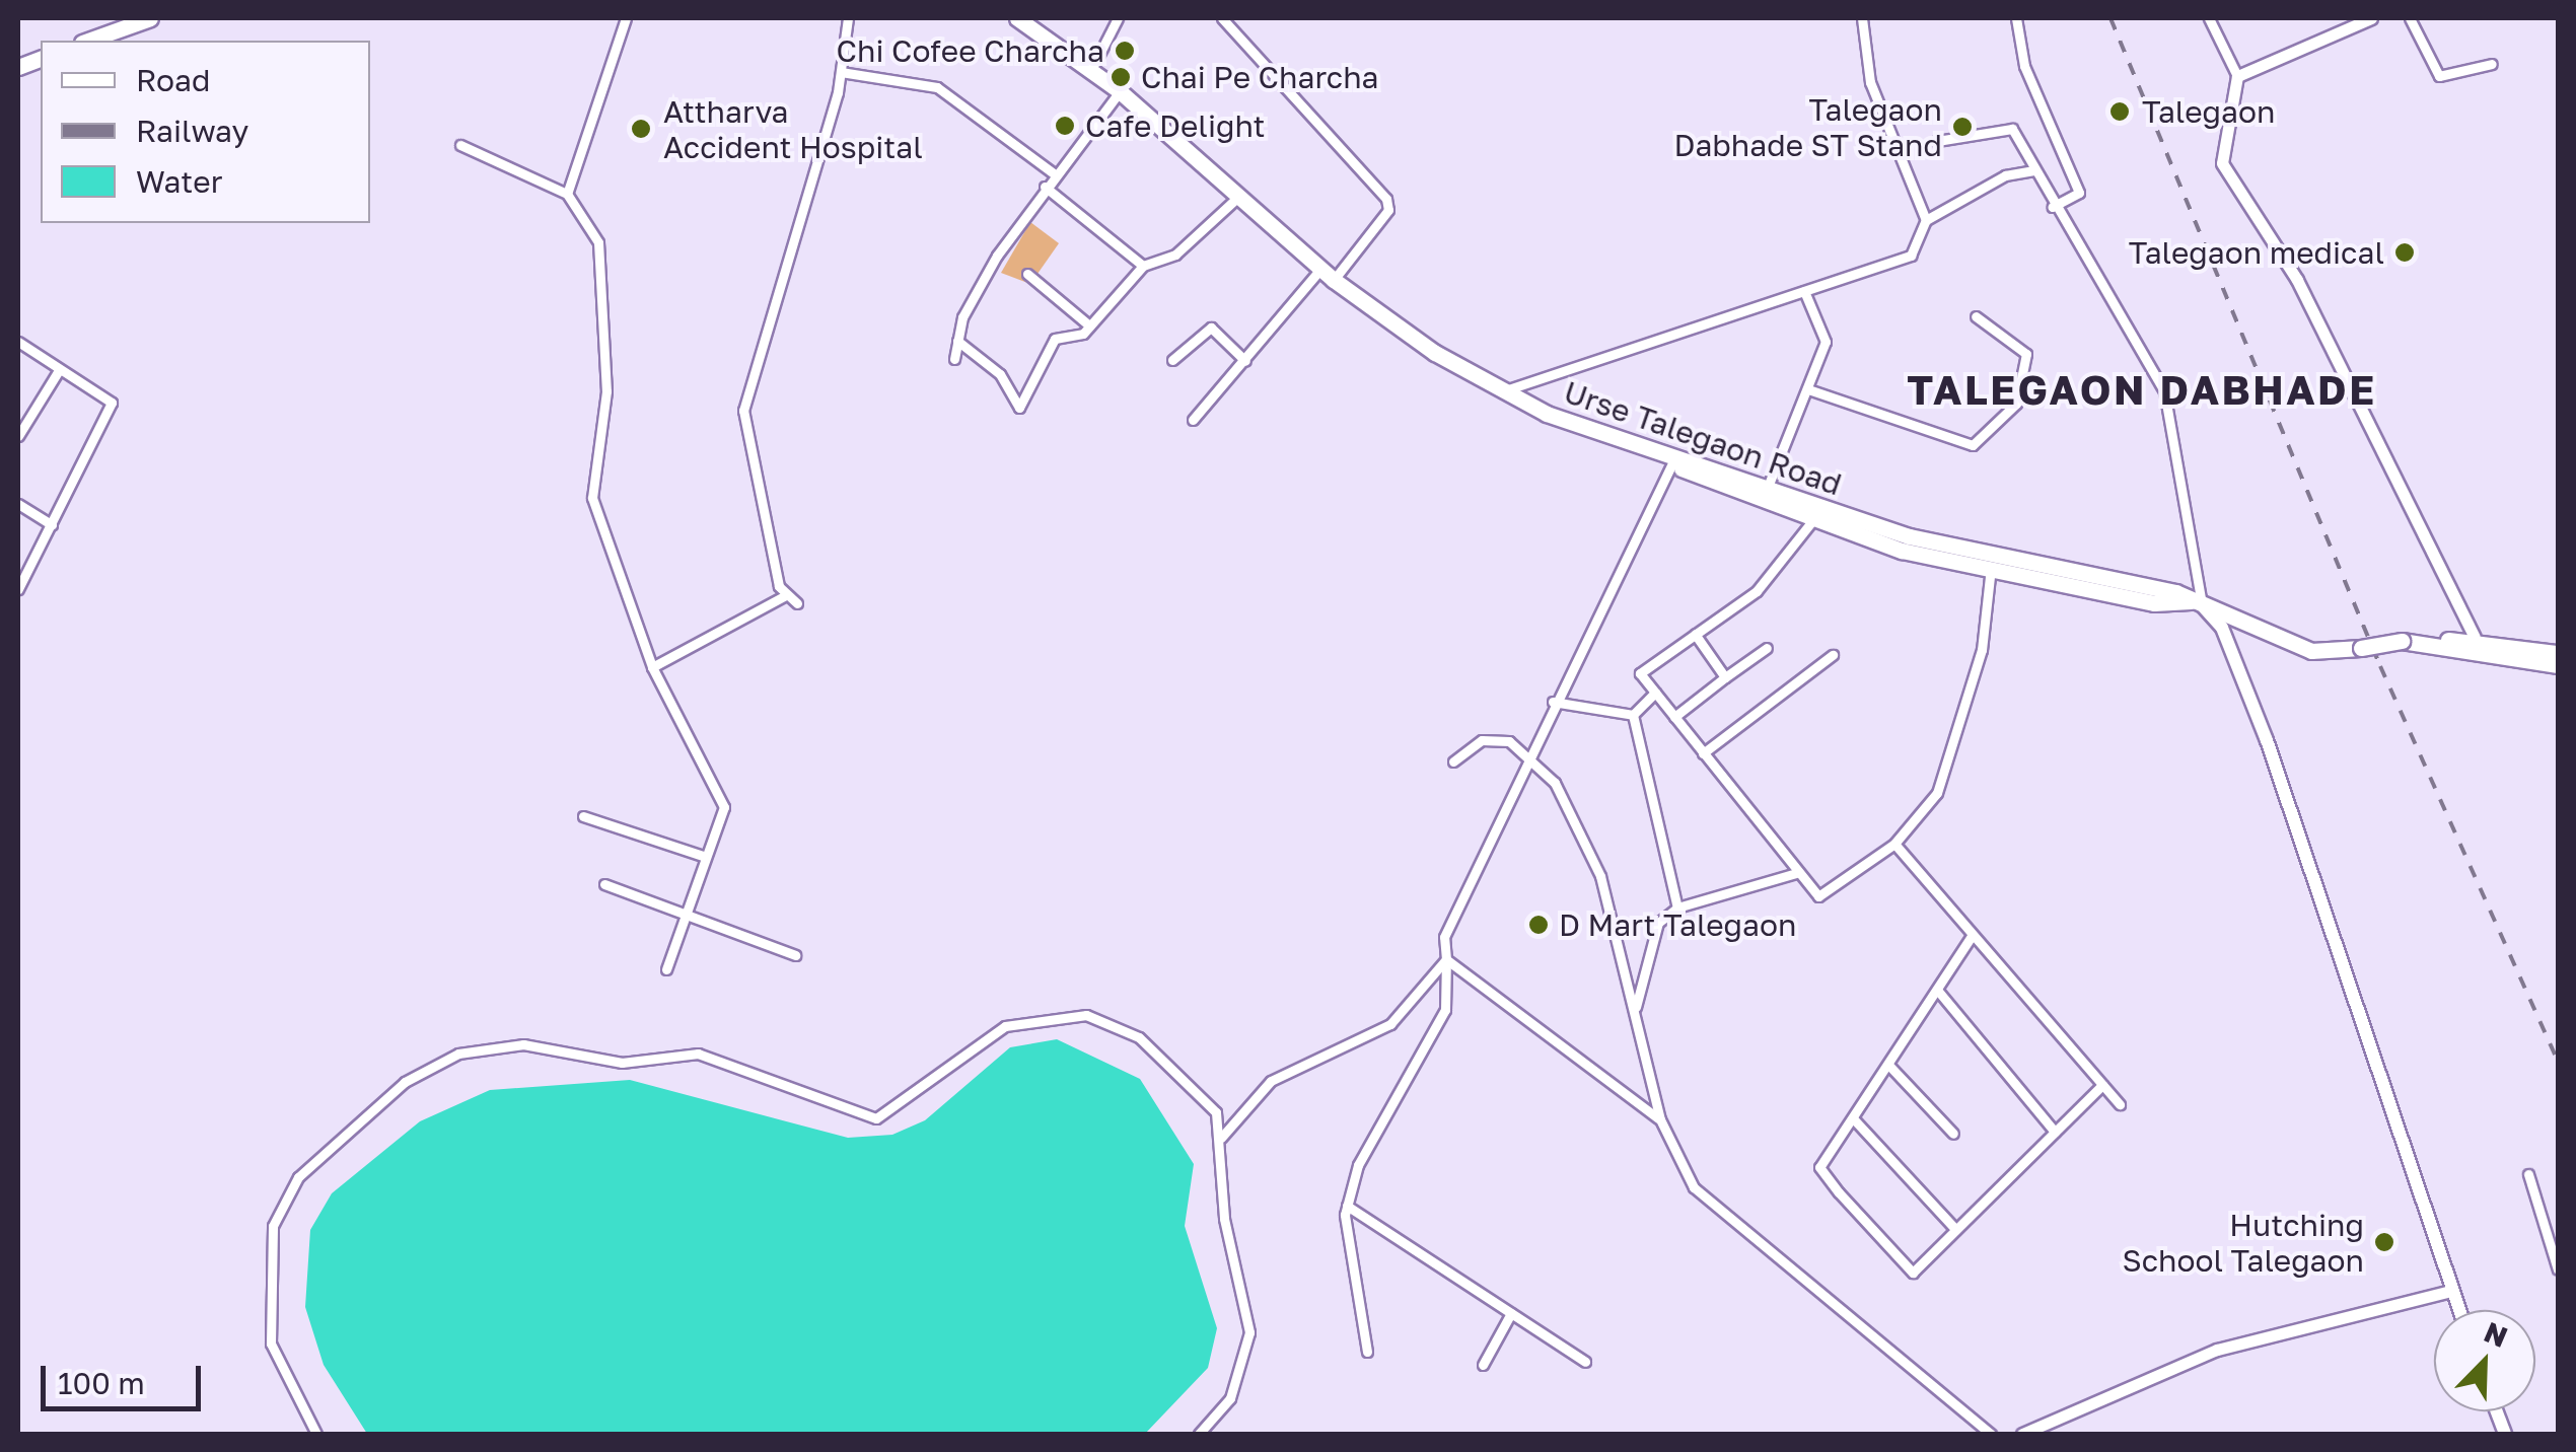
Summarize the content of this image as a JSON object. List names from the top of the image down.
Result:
{
  "streets": {
    "highway": ["Urse Talegaon Road"]
  },
  "districts": ["TALEGAON DABHADE"],
  "places": [
    "Chi Cofee Charcha",
    "Chai Pe Charcha",
    "Talegaon",
    "Cafe Delight",
    "Talegaon Dabhade ST Stand",
    "Attharva Accident Hospital",
    "Talegaon medical",
    "D Mart Talegaon",
    "Hutching School Talegaon"
  ],
  "legend": ["Road", "Railway", "Water"],
  "scale_bar": "100 m",
  "north": "top right"
}
